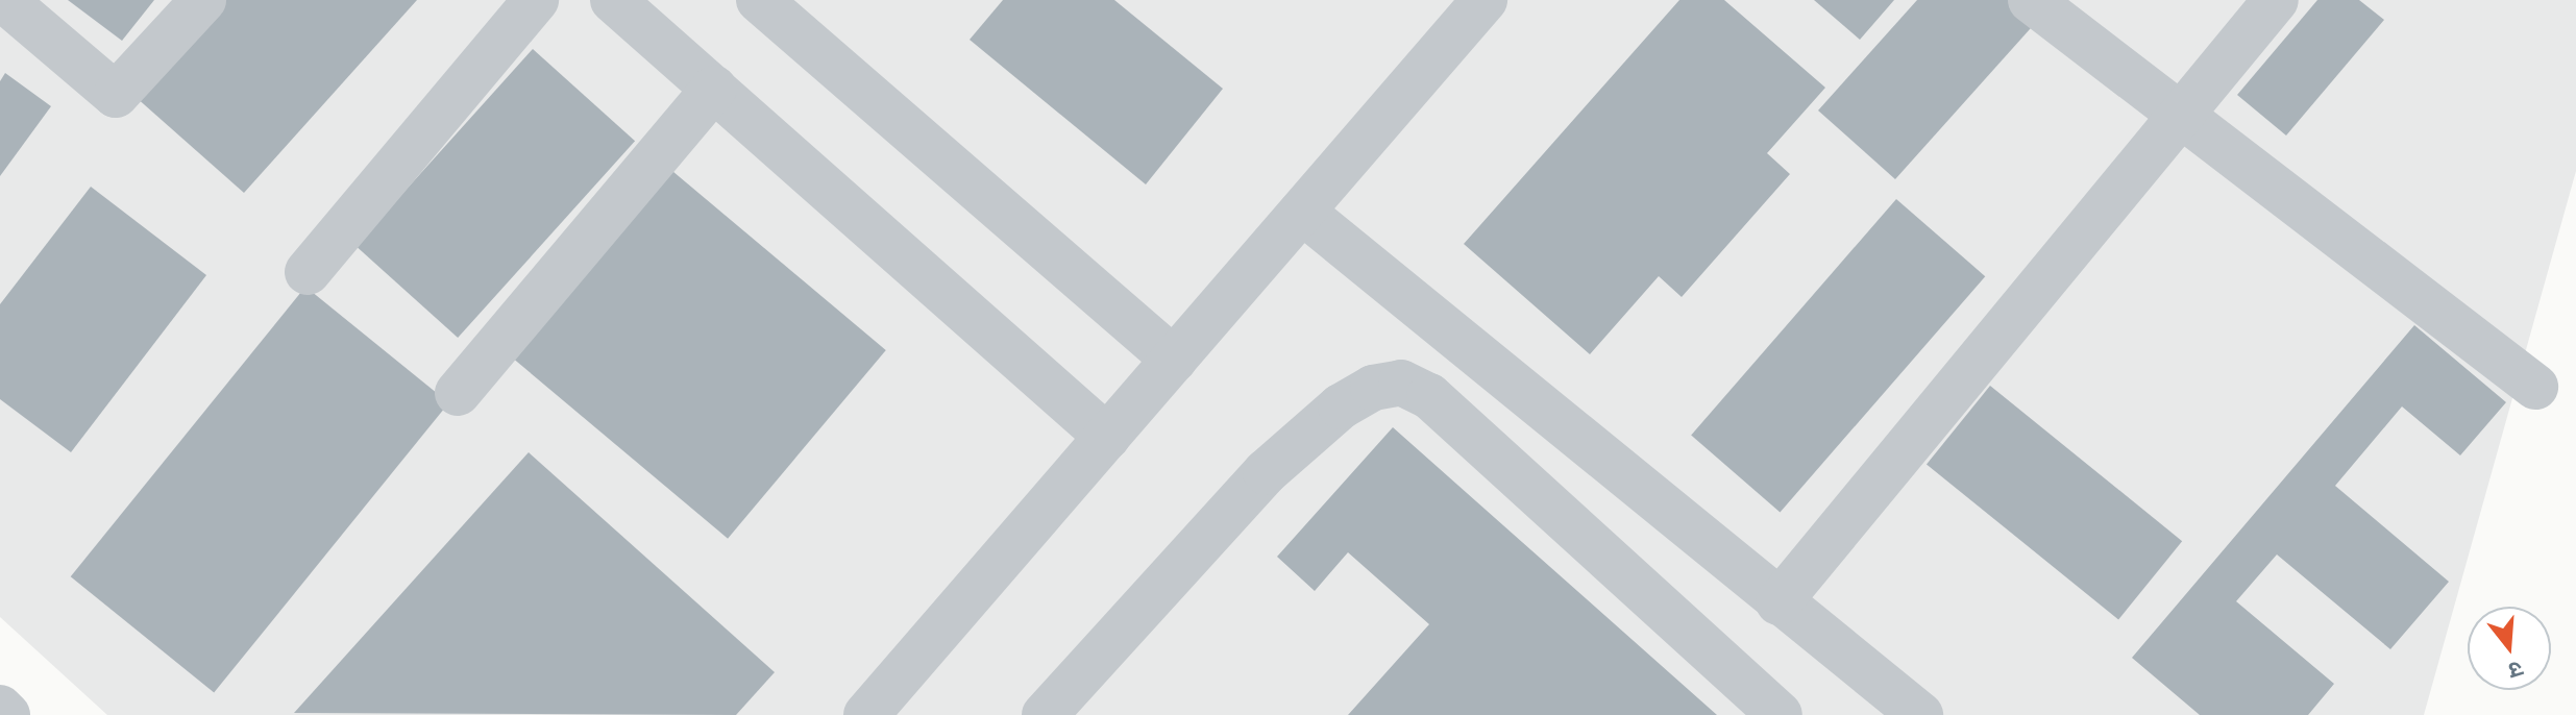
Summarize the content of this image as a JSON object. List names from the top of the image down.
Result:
{
  "north": "bottom"
}
